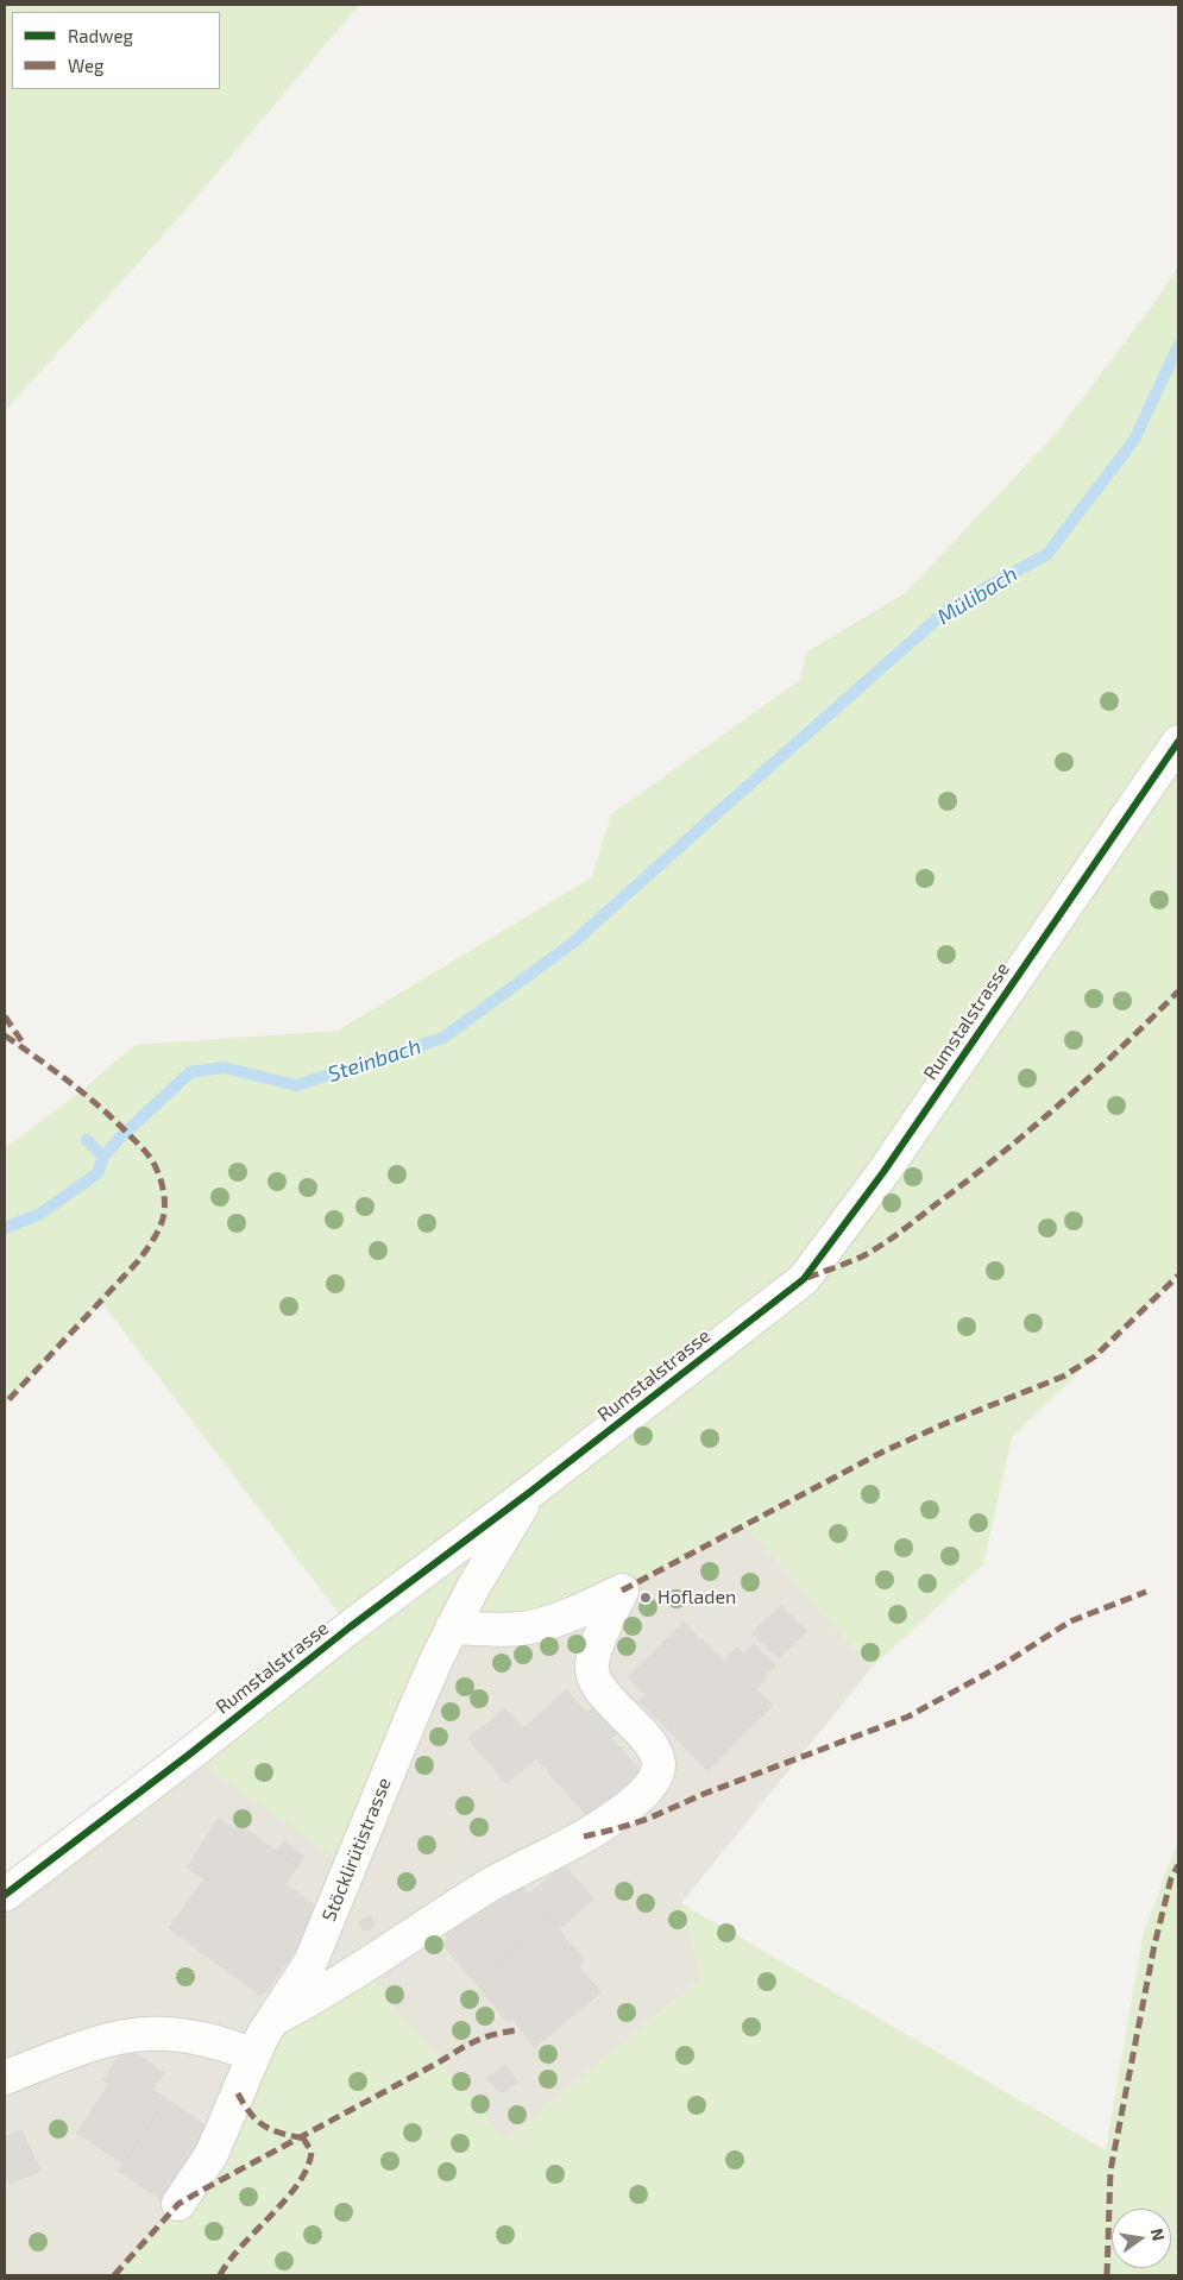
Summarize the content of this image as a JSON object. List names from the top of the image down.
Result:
{
  "streets": {
    "street": ["Rumstalstrasse", "Stöcklirütistrasse"]
  },
  "crossings": [
    ["Rumstalstrasse", "Stöcklirütistrasse"]
  ],
  "water": ["Mülibach", "Steinbach"],
  "places": ["Hofladen"],
  "legend": ["Radweg", "Weg"],
  "north": "right"
}
